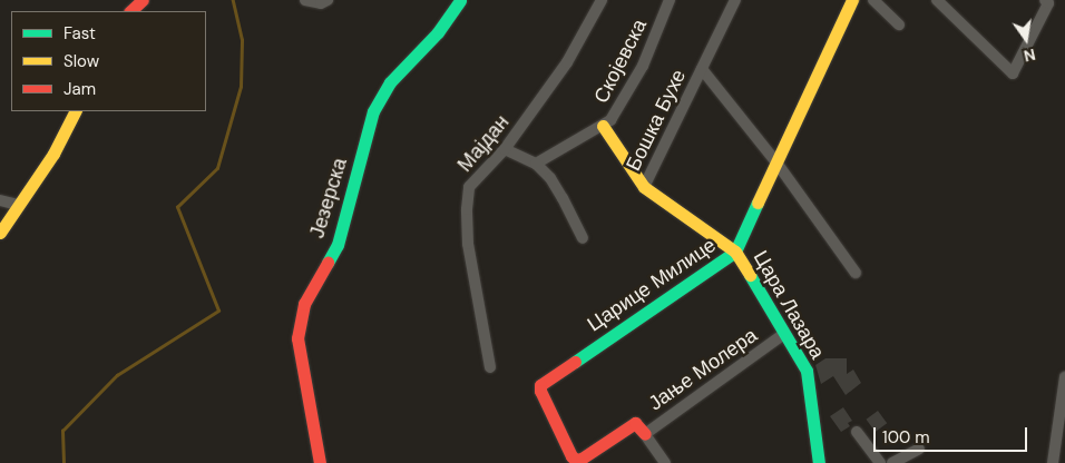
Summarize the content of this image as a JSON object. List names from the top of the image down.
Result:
{
  "streets": {
    "street": [
      "Скојевска",
      "Бошка Бухе",
      "Мајдан",
      "Језерска",
      "Царице Милице",
      "Цара Лазара",
      "Јање Молера"
    ]
  },
  "crossings": [
    ["Скојевска", "Цара Лазара"],
    ["Бошка Бухе", "Царице Милице"],
    ["Бошка Бухе", "Цара Лазара"],
    ["Царице Милице", "Цара Лазара"],
    ["Царице Милице", "Јање Молера"],
    ["Цара Лазара", "Јање Молера"]
  ],
  "legend": ["Fast", "Slow", "Jam"],
  "scale_bar": "100 m",
  "north": "bottom"
}
